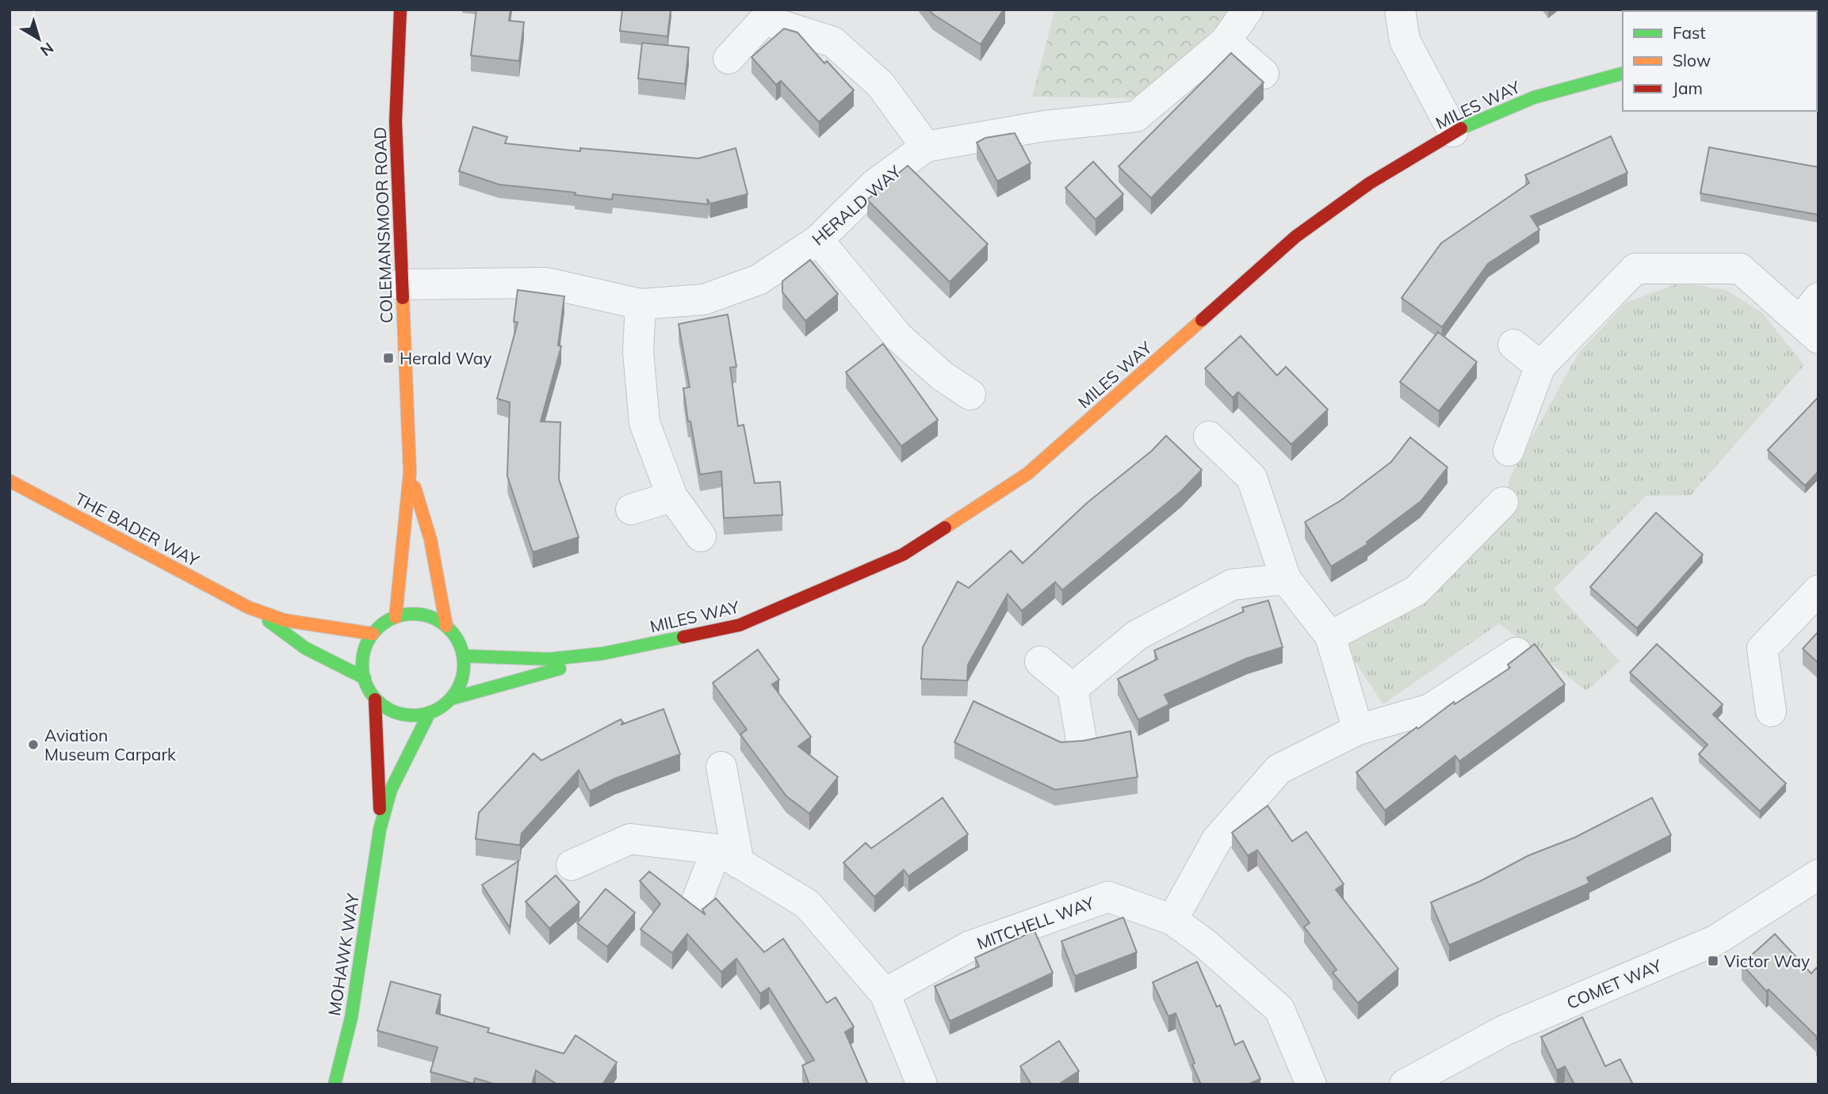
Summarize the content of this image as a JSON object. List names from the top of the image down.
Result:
{
  "streets": {
    "street": [
      "MILES WAY",
      "HERALD WAY",
      "COLEMANSMOOR ROAD",
      "THE BADER WAY",
      "MITCHELL WAY",
      "MOHAWK WAY",
      "COMET WAY"
    ]
  },
  "crossings": [
    ["MILES WAY", "COLEMANSMOOR ROAD"],
    ["MILES WAY", "THE BADER WAY"],
    ["MILES WAY", "MOHAWK WAY"],
    ["HERALD WAY", "COLEMANSMOOR ROAD"],
    ["COLEMANSMOOR ROAD", "THE BADER WAY"],
    ["COLEMANSMOOR ROAD", "MOHAWK WAY"],
    ["THE BADER WAY", "MOHAWK WAY"]
  ],
  "places": {
    "transit": ["Herald Way", "Victor Way"],
    "other": ["Aviation Museum Carpark"]
  },
  "legend": ["Fast", "Slow", "Jam"],
  "north": "bottom right"
}
